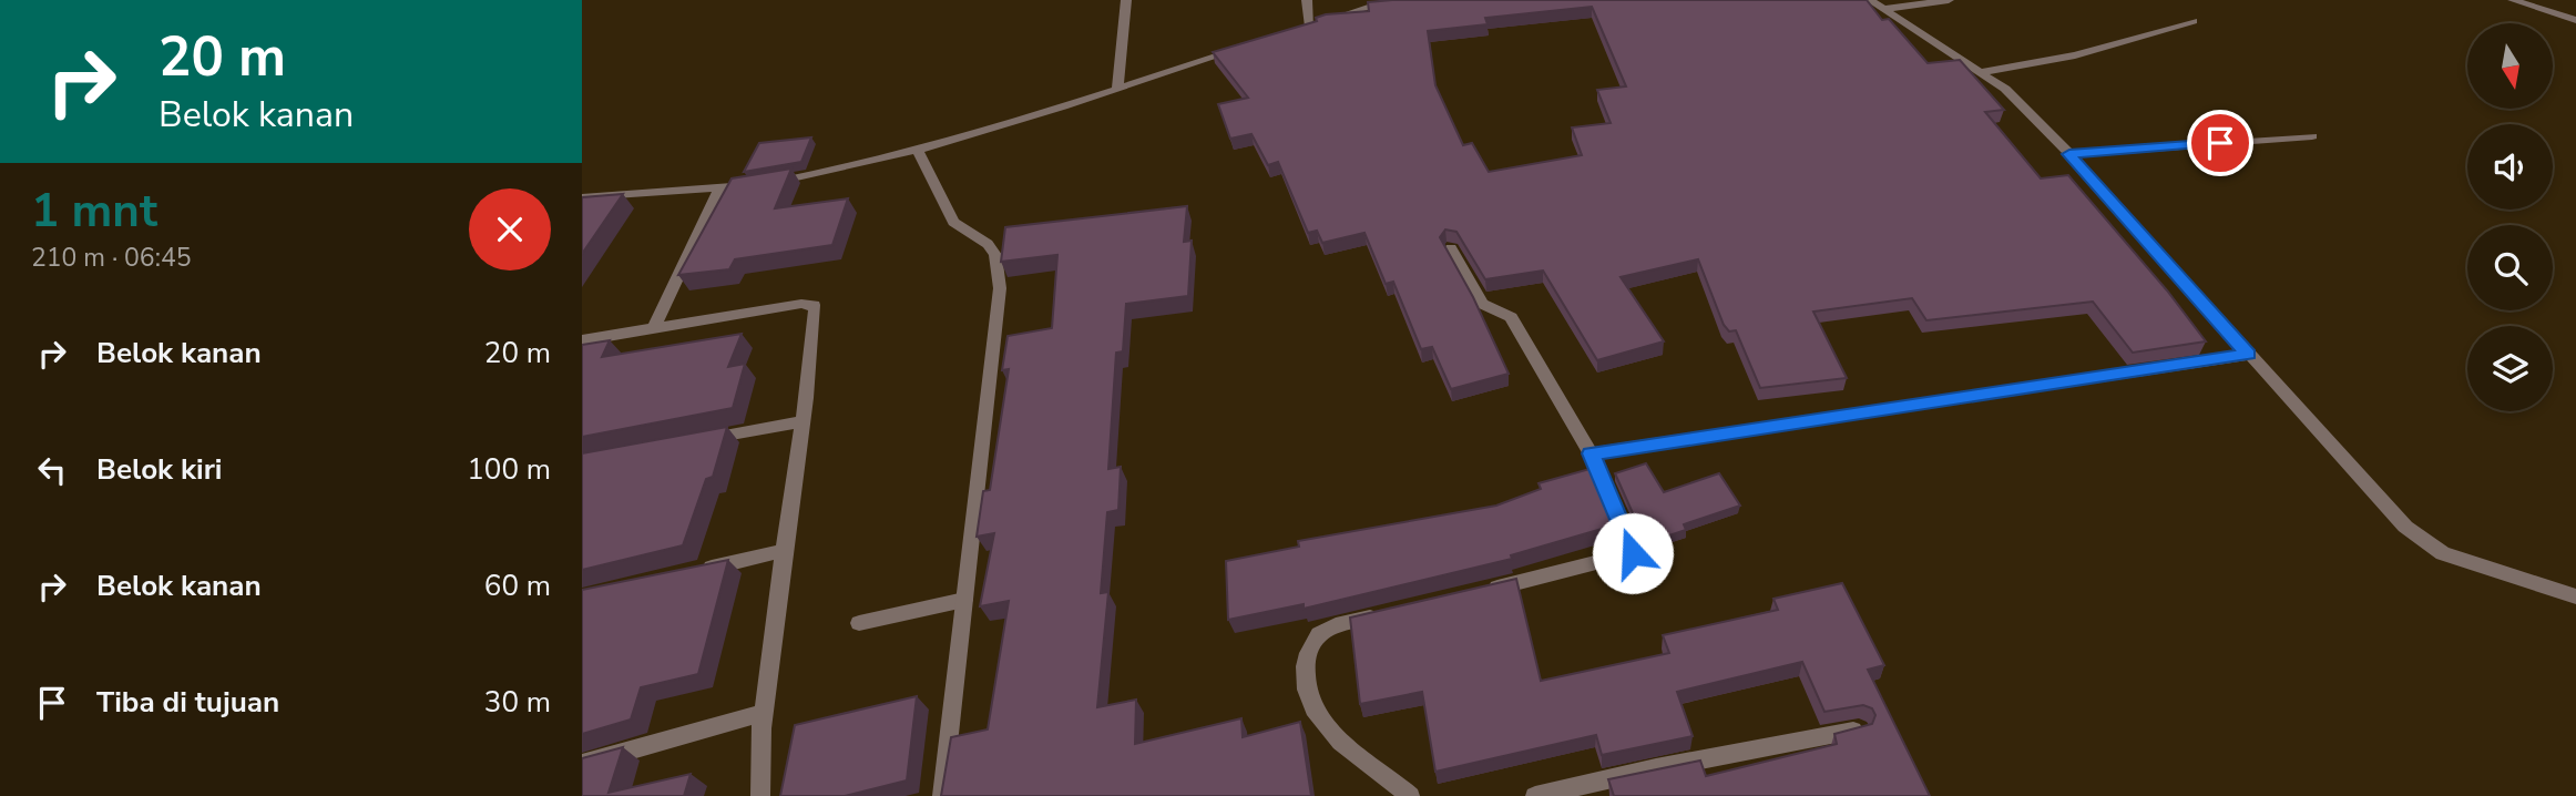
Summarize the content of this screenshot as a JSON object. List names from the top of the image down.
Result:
{
  "north": "bottom",
  "page": {
    "turn": ["20 m", "Belok kanan"],
    "heading": ["1 mnt", "210 m · 06:45"],
    "list": [
      {
        "name": "Belok kanan",
        "value": "20 m"
      },
      {
        "name": "Belok kiri",
        "value": "100 m"
      },
      {
        "name": "Belok kanan",
        "value": "60 m"
      },
      {
        "name": "Tiba di tujuan",
        "value": "30 m"
      }
    ]
  }
}
